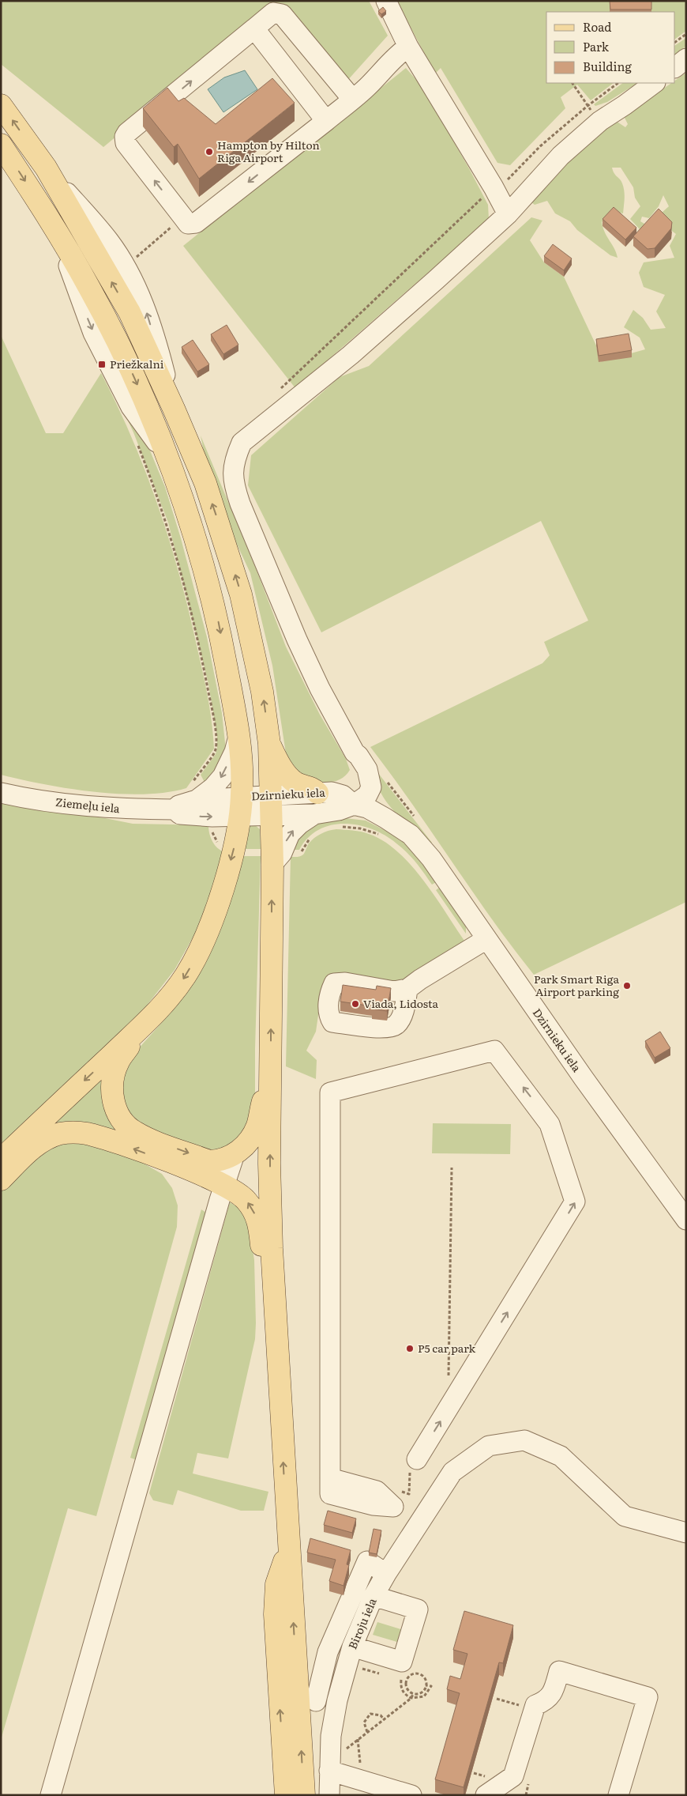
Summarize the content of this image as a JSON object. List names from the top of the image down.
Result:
{
  "streets": {
    "street": ["Dzirnieku iela", "Ziemeļu iela", "Biroju iela"]
  },
  "crossings": [
    ["Dzirnieku iela", "Ziemeļu iela"]
  ],
  "places": {
    "other": [
      "Hampton by Hilton Riga Airport",
      "Park Smart Riga Airport parking",
      "Viada, Lidosta",
      "P5 car park"
    ],
    "transit": ["Priežkalni"]
  },
  "legend": ["Road", "Park", "Building"]
}
